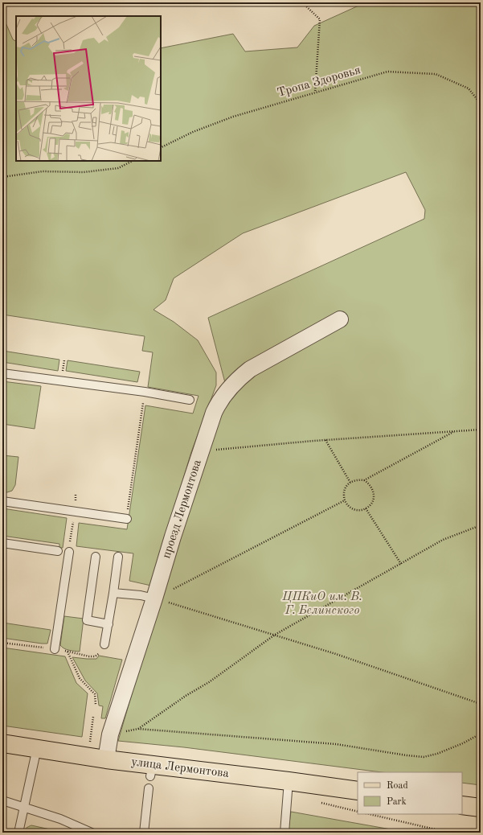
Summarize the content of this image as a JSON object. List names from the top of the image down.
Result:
{
  "streets": {
    "main road": ["улица Лермонтова"],
    "street": ["проезд Лермонтова"],
    "path": ["Тропа Здоровья"]
  },
  "crossings": [
    ["проезд Лермонтова", "улица Лермонтова"]
  ],
  "parks": ["ЦПКиО им. В. Г. Белинского"],
  "legend": ["Road", "Park"]
}
